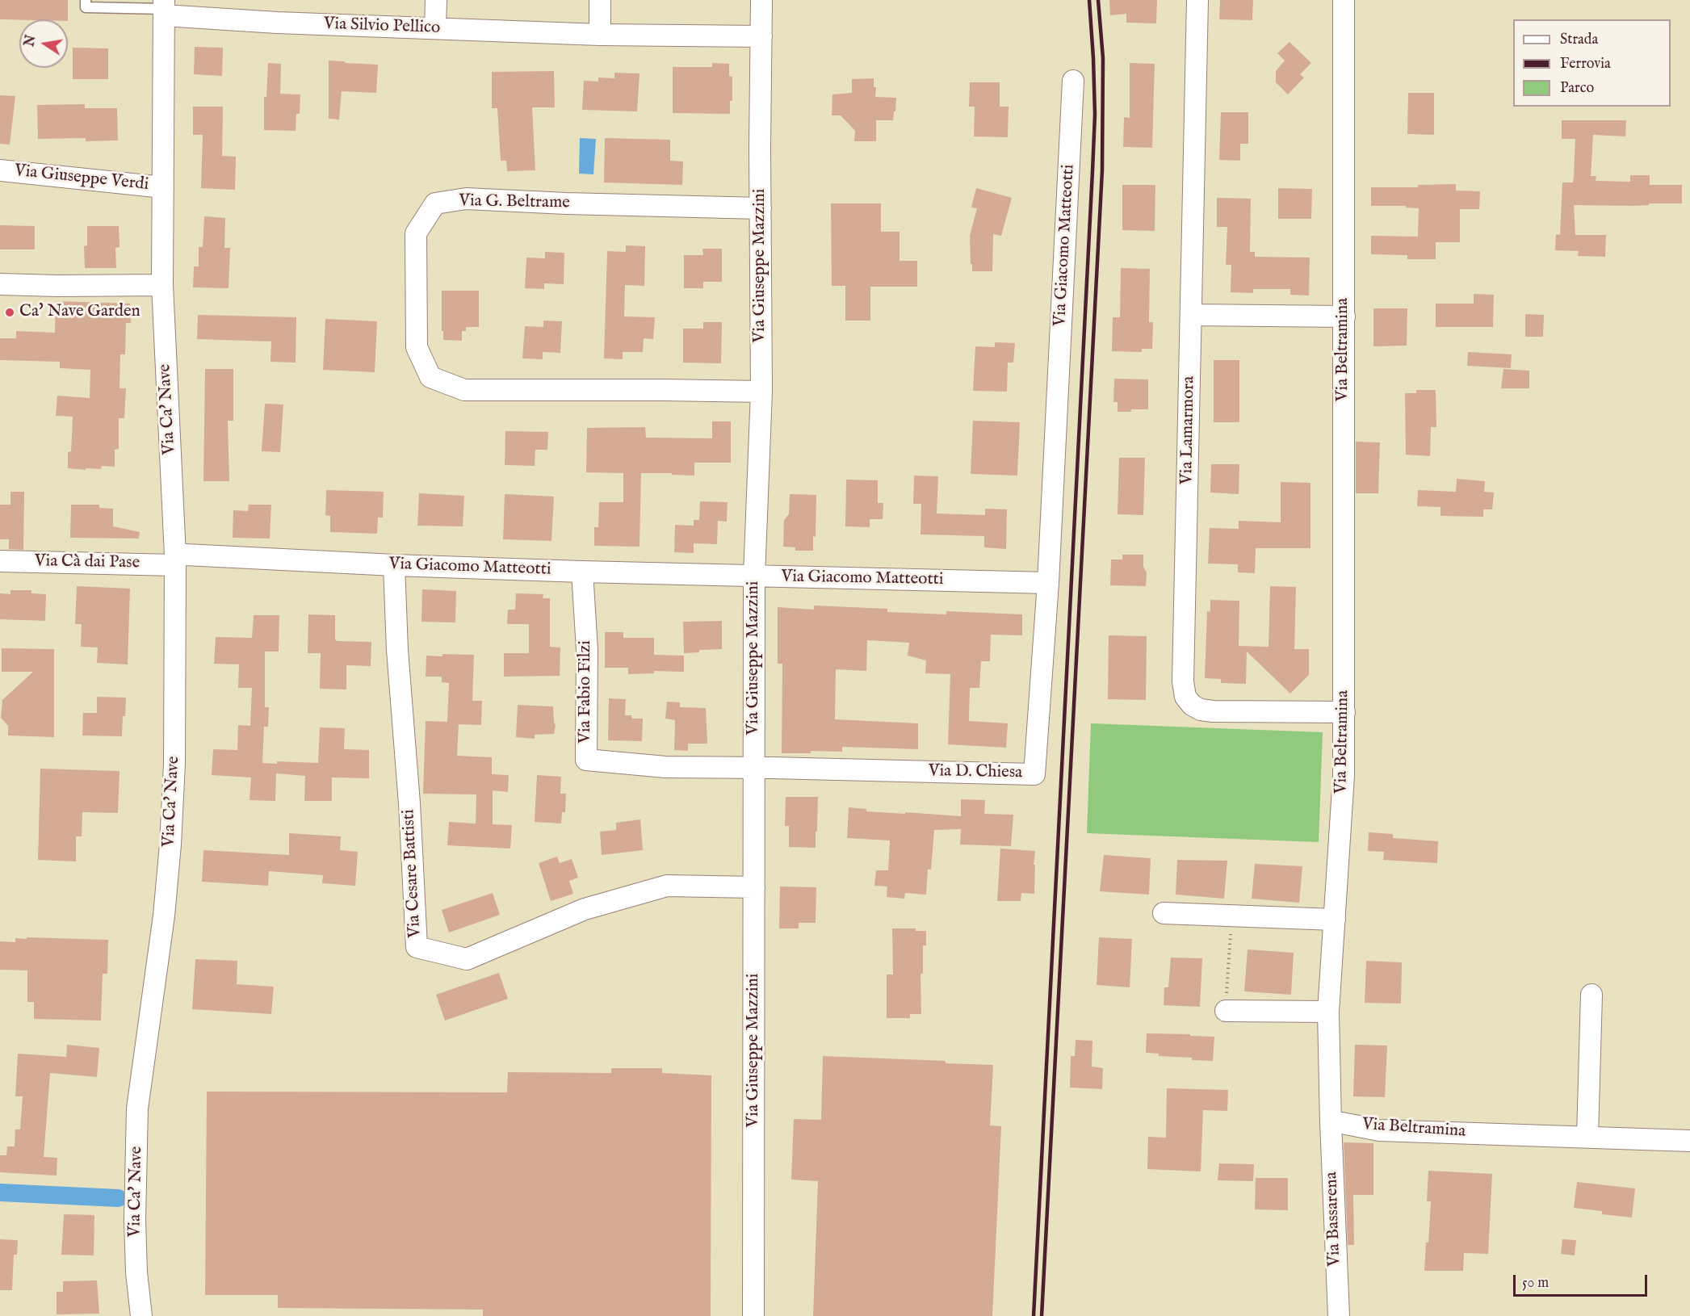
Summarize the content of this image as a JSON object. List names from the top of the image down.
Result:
{
  "streets": {
    "street": [
      "Via Silvio Pellico",
      "Via Giuseppe Verdi",
      "Via G. Beltrame",
      "Via Giacomo Matteotti",
      "Via Giuseppe Mazzini",
      "Via Beltramina",
      "Via Ca' Nave",
      "Via Lamarmora",
      "Via Cà dai Pase",
      "Via Fabio Filzi",
      "Via D. Chiesa",
      "Via Cesare Battisti",
      "Via Bassarena"
    ]
  },
  "crossings": [
    ["Via Silvio Pellico", "Via Giuseppe Mazzini"],
    ["Via Silvio Pellico", "Via Ca' Nave"],
    ["Via Giuseppe Verdi", "Via Ca' Nave"],
    ["Via G. Beltrame", "Via Giuseppe Mazzini"],
    ["Via Giacomo Matteotti", "Via Giuseppe Mazzini"],
    ["Via Giacomo Matteotti", "Via Ca' Nave"],
    ["Via Giacomo Matteotti", "Via Cà dai Pase"],
    ["Via Giacomo Matteotti", "Via Fabio Filzi"],
    ["Via Giacomo Matteotti", "Via D. Chiesa"],
    ["Via Giacomo Matteotti", "Via Cesare Battisti"],
    ["Via Giuseppe Mazzini", "Via Fabio Filzi"],
    ["Via Giuseppe Mazzini", "Via D. Chiesa"],
    ["Via Giuseppe Mazzini", "Via Cesare Battisti"],
    ["Via Beltramina", "Via Lamarmora"],
    ["Via Beltramina", "Via Bassarena"],
    ["Via Ca' Nave", "Via Cà dai Pase"],
    ["Via Fabio Filzi", "Via D. Chiesa"]
  ],
  "places": ["Ca' Nave Garden"],
  "legend": ["Strada", "Ferrovia", "Parco"],
  "scale_bar": "50 m",
  "north": "left"
}
